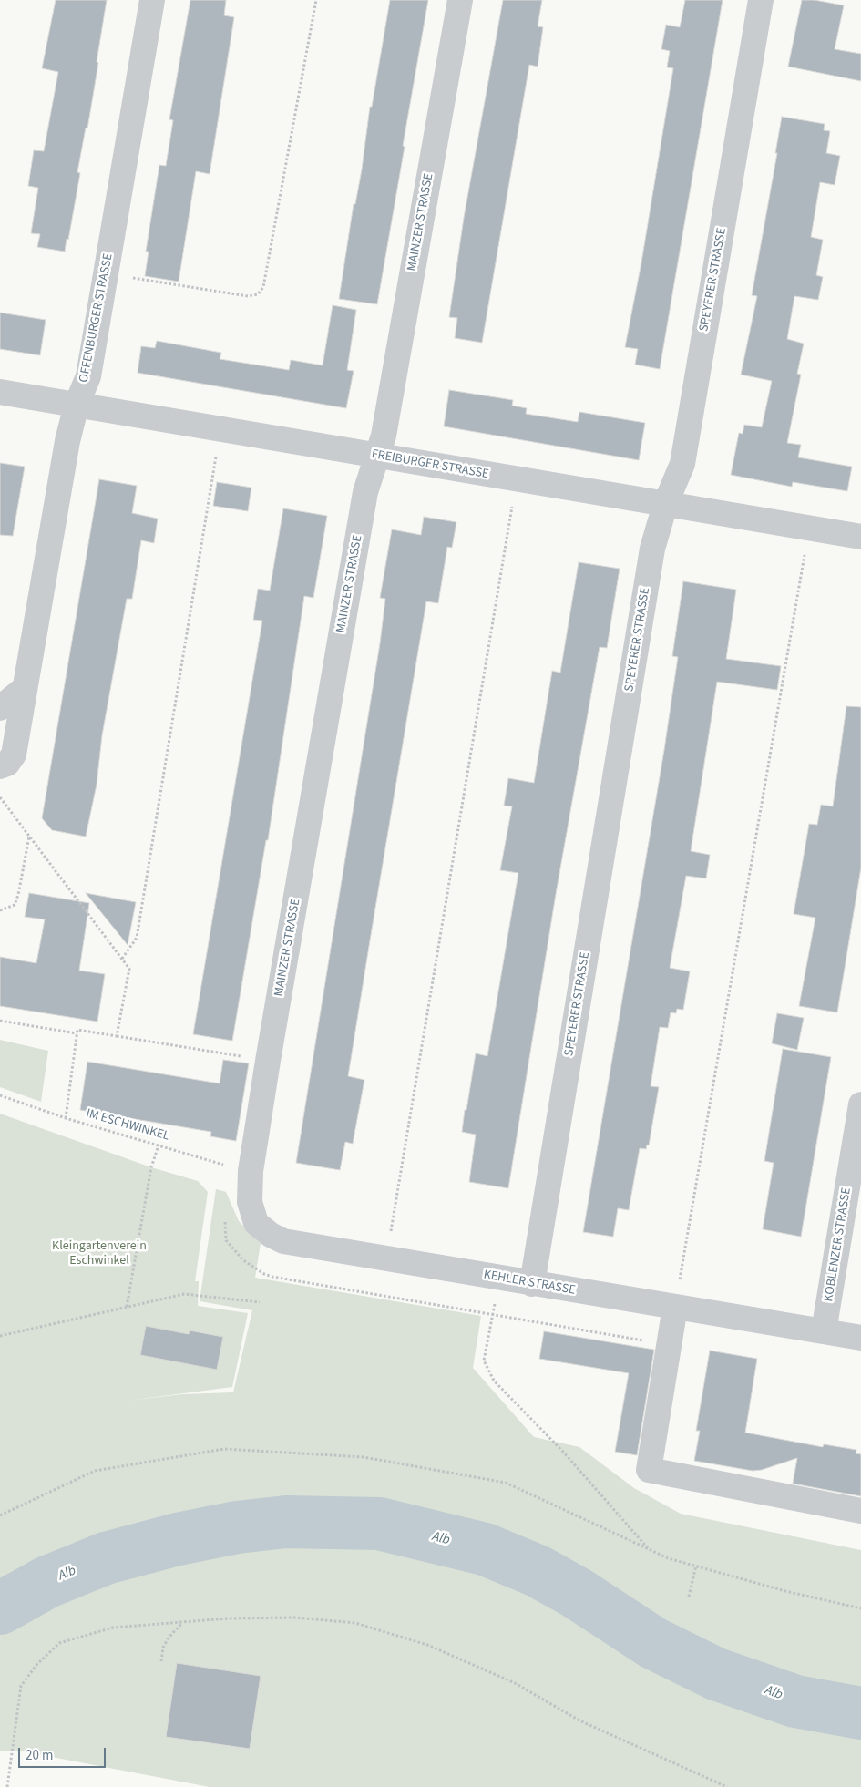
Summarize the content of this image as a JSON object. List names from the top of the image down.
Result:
{
  "streets": {
    "street": [
      "MAINZER STRASSE",
      "SPEYERER STRASSE",
      "OFFENBURGER STRASSE",
      "FREIBURGER STRASSE",
      "KOBLENZER STRASSE",
      "KEHLER STRASSE"
    ],
    "path": ["IM ESCHWINKEL"]
  },
  "crossings": [
    ["MAINZER STRASSE", "FREIBURGER STRASSE"],
    ["MAINZER STRASSE", "IM ESCHWINKEL"],
    ["MAINZER STRASSE", "KEHLER STRASSE"],
    ["SPEYERER STRASSE", "FREIBURGER STRASSE"],
    ["SPEYERER STRASSE", "KEHLER STRASSE"],
    ["OFFENBURGER STRASSE", "FREIBURGER STRASSE"],
    ["IM ESCHWINKEL", "KEHLER STRASSE"],
    ["KOBLENZER STRASSE", "KEHLER STRASSE"]
  ],
  "water": ["Alb"],
  "parks": ["Kleingartenverein Eschwinkel"],
  "scale_bar": "20 m"
}
